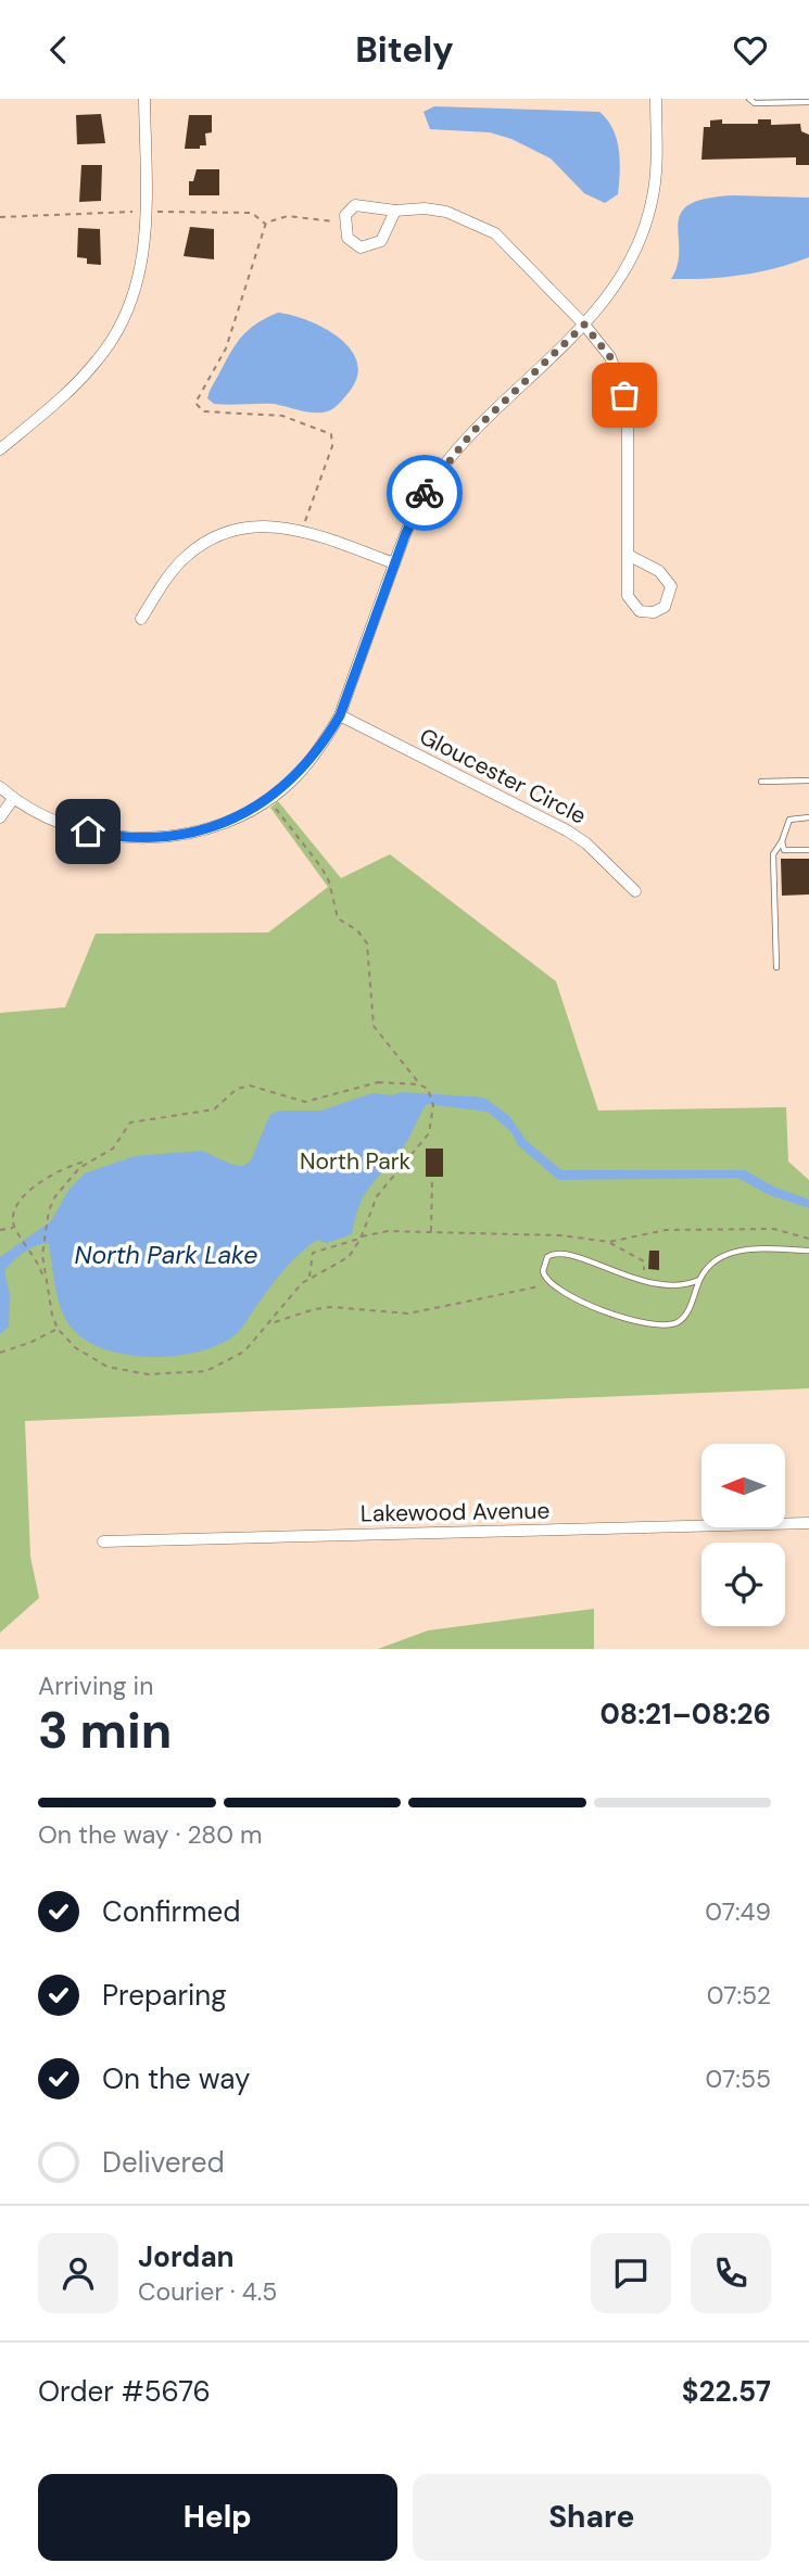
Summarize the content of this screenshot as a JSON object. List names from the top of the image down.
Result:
{
  "streets": {
    "street": ["Gloucester Circle", "Lakewood Avenue"]
  },
  "water": ["North Park Lake"],
  "parks": ["North Park"],
  "north": "left",
  "page": {
    "header": "Bitely",
    "heading": ["3 min", "Arriving in", "08:21–08:26"],
    "panel": [
      "Jordan",
      "Courier · 4.5",
      "Order #5676",
      "$22.57"
    ],
    "bar": "On the way · 280 m",
    "list": [
      ["Confirmed", "07:49"],
      ["Preparing", "07:52"],
      ["On the way", "07:55"],
      "Delivered"
    ],
    "buttons": ["Help", "Share"]
  }
}
